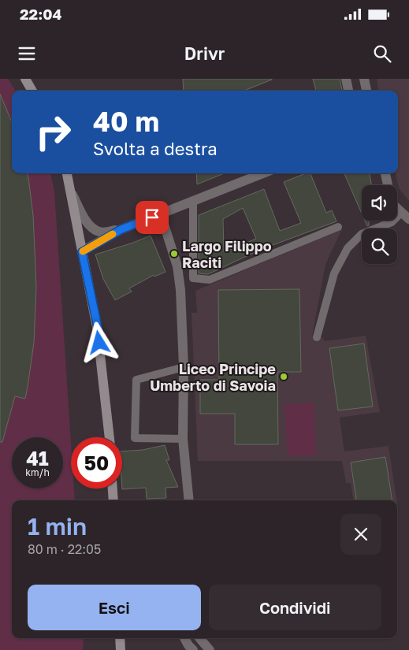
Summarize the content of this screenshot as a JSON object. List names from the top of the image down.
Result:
{
  "places": ["Largo Filippo Raciti", "Liceo Principe Umberto di Savoia"],
  "page": {
    "status": "22:04",
    "header": "Drivr",
    "turn": ["40 m", "Svolta a destra"],
    "speed": "41 km/h",
    "limit": "50",
    "heading": ["1 min", "80 m · 22:05"],
    "buttons": ["Esci", "Condividi"]
  }
}
